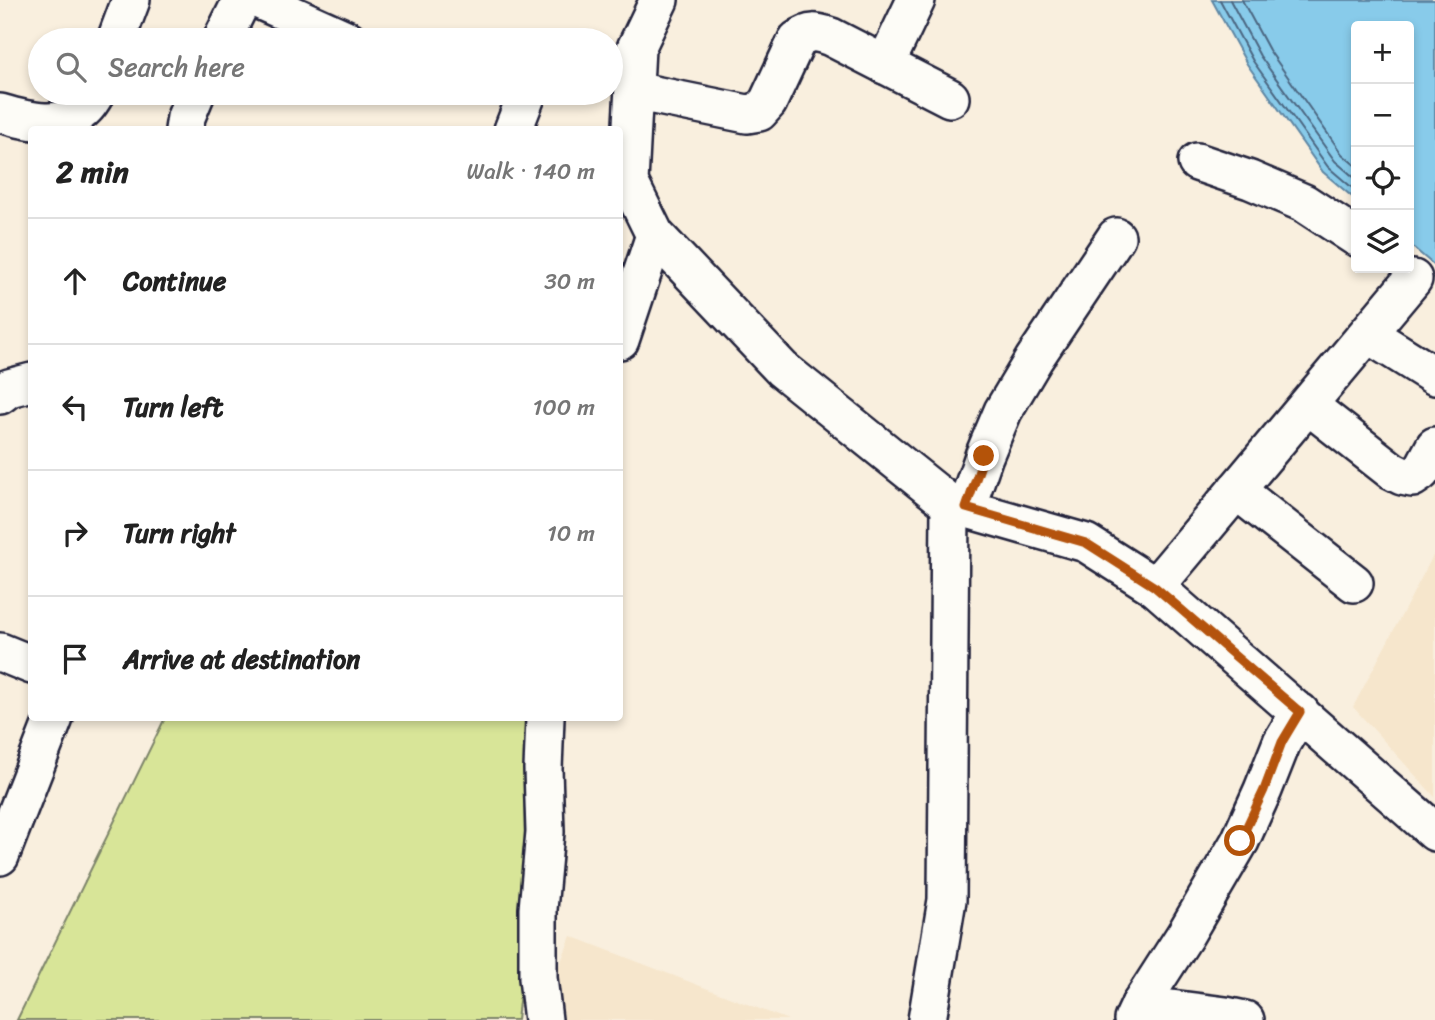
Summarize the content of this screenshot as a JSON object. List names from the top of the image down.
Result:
{
  "page": {
    "map_buttons": ["+", "−"],
    "search": "Search here",
    "heading": ["2 min", "Walk · 140 m"],
    "list": [
      ["Continue", "30 m"],
      ["Turn left", "100 m"],
      ["Turn right", "10 m"],
      "Arrive at destination"
    ]
  }
}
